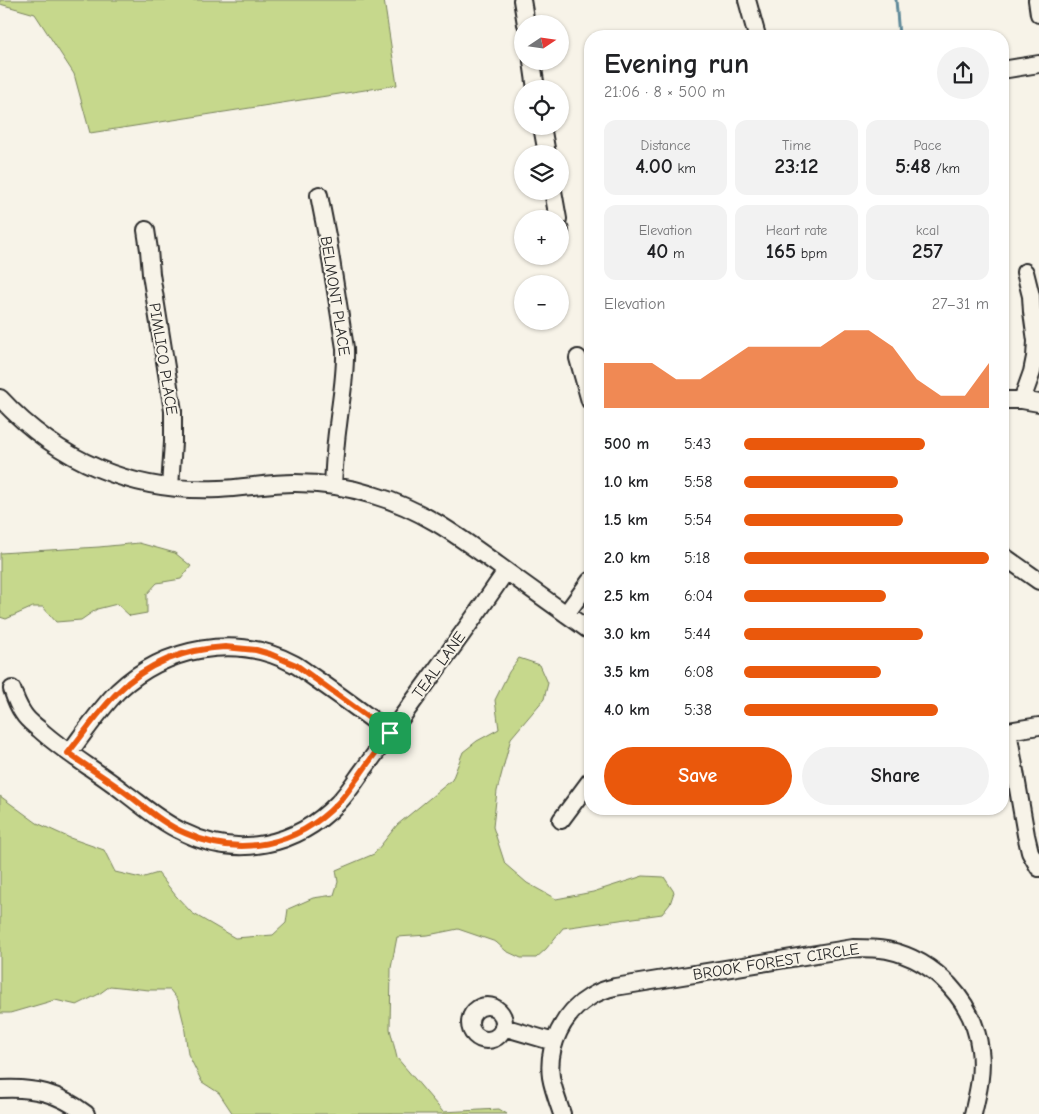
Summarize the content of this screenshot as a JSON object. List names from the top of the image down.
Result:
{
  "streets": {
    "street": [
      "BELMONT PLACE",
      "PIMLICO PLACE",
      "TEAL LANE",
      "BROOK FOREST CIRCLE"
    ]
  },
  "north": "right",
  "page": {
    "map_buttons": ["+", "−"],
    "heading": ["Evening run", "21:06 · 8 × 500 m"],
    "stats": [
      ["Distance", "4.00 km"],
      ["Time", "23:12"],
      ["Pace", "5:48 /km"],
      ["Elevation", "40 m"],
      ["Heart rate", "165 bpm"],
      ["kcal", "257"]
    ],
    "chart": ["Elevation", "27–31 m"],
    "list": [
      {
        "name": "500 m",
        "note": "5:43"
      },
      {
        "name": "1.0 km",
        "note": "5:58"
      },
      {
        "name": "1.5 km",
        "note": "5:54"
      },
      {
        "name": "2.0 km",
        "note": "5:18"
      },
      {
        "name": "2.5 km",
        "note": "6:04"
      },
      {
        "name": "3.0 km",
        "note": "5:44"
      },
      {
        "name": "3.5 km",
        "note": "6:08"
      },
      {
        "name": "4.0 km",
        "note": "5:38"
      }
    ],
    "buttons": ["Save", "Share"]
  }
}
